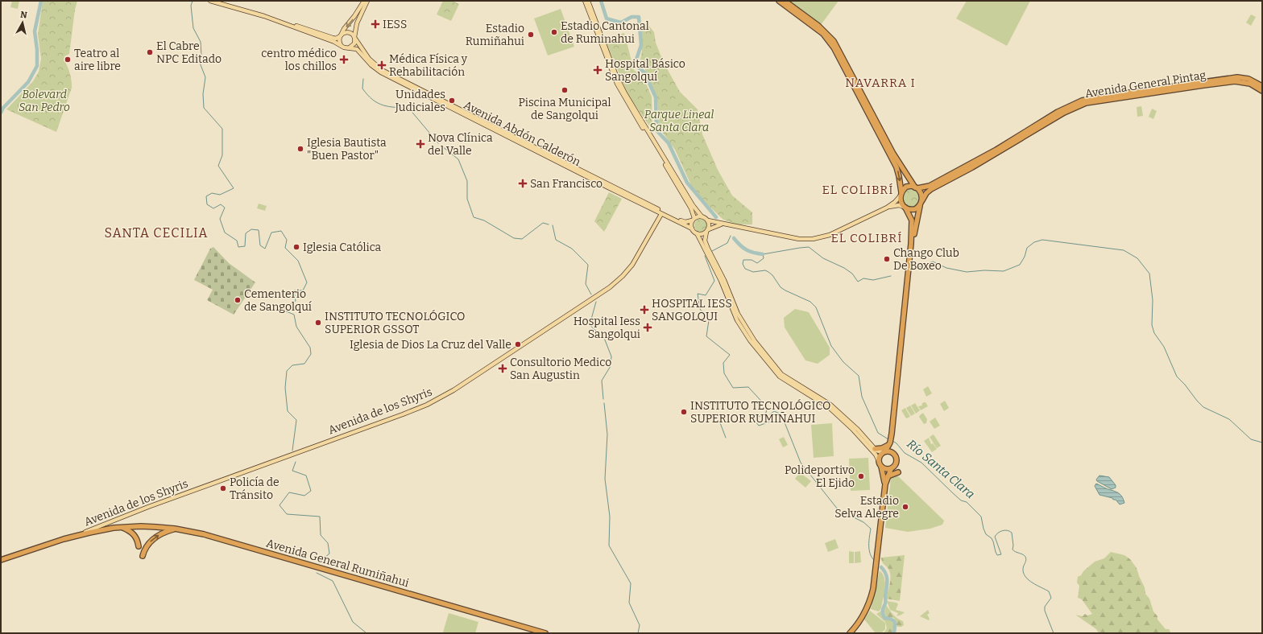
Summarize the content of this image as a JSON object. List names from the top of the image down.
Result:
{
  "streets": {
    "highway": ["Avenida General Pintag", "Avenida General Rumiñahui"],
    "main road": ["Avenida Abdón Calderón", "Avenida de los Shyris"]
  },
  "crossings": [
    ["Avenida Abdón Calderón", "Avenida de los Shyris"],
    ["Avenida de los Shyris", "Avenida General Rumiñahui"]
  ],
  "districts": [
    "NAVARRA I",
    "EL COLIBRÍ",
    "SANTA CECILIA",
    "EL COLIBRÍ"
  ],
  "water": ["Río Santa Clara"],
  "parks": ["Bolevard San Pedro", "Parque Lineal Santa Clara"],
  "places": {
    "health": [
      "IESS",
      "centro médico los chillos",
      "Médica Física y Rehabilitación",
      "Hospital Básico Sangolquí",
      "Nova Clínica del Valle",
      "San Francisco",
      "HOSPITAL IESS SANGOLQUI",
      "Hospital Iess Sangolqui",
      "Consultorio Medico San Augustin"
    ],
    "other": [
      "Estadio Cantonal de Ruminahui",
      "Estadio Rumiñahui",
      "El Cabre NPC Editado",
      "Teatro al aire libre",
      "Piscina Municipal de Sangolqui",
      "Unidades Judiciales",
      "Iglesia Bautista \"Buen Pastor\"",
      "Iglesia Católica",
      "Chango Club De Boxeo",
      "Cementerio de Sangolquí",
      "INSTITUTO TECNOLÓGICO SUPERIOR GSSOT",
      "Iglesia de Dios La Cruz del Valle",
      "INSTITUTO TECNOLÓGICO SUPERIOR RUMIÑAHUI",
      "Polideportivo El Ejido",
      "Policía de Tránsito",
      "Estadio Selva Alegre"
    ]
  },
  "north": "top"
}
